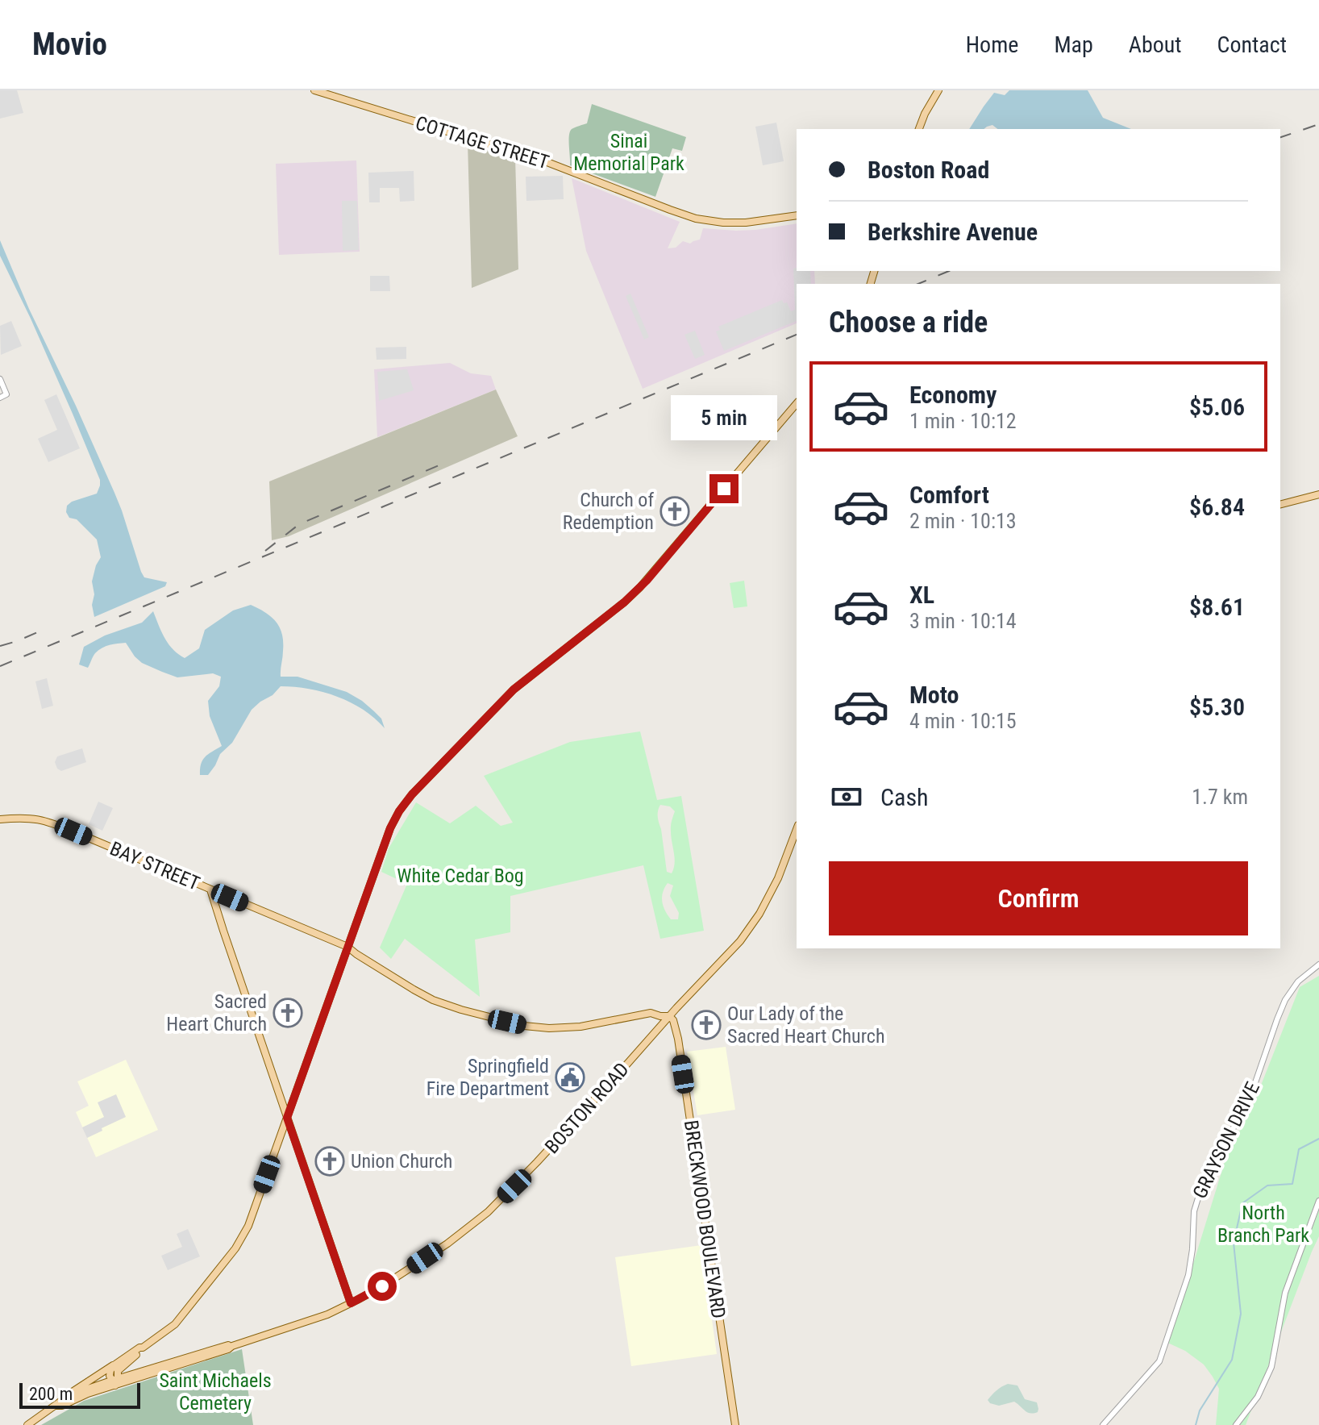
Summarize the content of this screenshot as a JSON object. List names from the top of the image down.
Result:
{
  "streets": {
    "main road": [
      "COTTAGE STREET",
      "BAY STREET",
      "BOSTON ROAD",
      "BRECKWOOD BOULEVARD"
    ],
    "street": ["GRAYSON DRIVE"]
  },
  "crossings": [
    ["BAY STREET", "BOSTON ROAD"],
    ["BAY STREET", "BRECKWOOD BOULEVARD"],
    ["BOSTON ROAD", "BRECKWOOD BOULEVARD"]
  ],
  "parks": [
    "Sinai Memorial Park",
    "White Cedar Bog",
    "North Branch Park",
    "Saint Michaels Cemetery"
  ],
  "places": {
    "church": [
      "Church of Redemption",
      "Sacred Heart Church",
      "Our Lady of the Sacred Heart Church",
      "Union Church"
    ],
    "public building": ["Springfield Fire Department"]
  },
  "scale_bar": "200 m",
  "page": {
    "header": "Movio",
    "nav": [
      "Home",
      "Map",
      "About",
      "Contact"
    ],
    "banner": ["Boston Road", "Berkshire Avenue"],
    "heading": "Choose a ride",
    "list": [
      {
        "name": "Economy",
        "note": "1 min · 10:12",
        "value": "$5.06"
      },
      {
        "name": "Comfort",
        "note": "2 min · 10:13",
        "value": "$6.84"
      },
      {
        "name": "XL",
        "note": "3 min · 10:14",
        "value": "$8.61"
      },
      {
        "name": "Moto",
        "note": "4 min · 10:15",
        "value": "$5.30"
      }
    ],
    "bubble": "5 min",
    "pay": ["Cash", "1.7 km"],
    "buttons": "Confirm",
    "scale": "200 m"
  }
}
